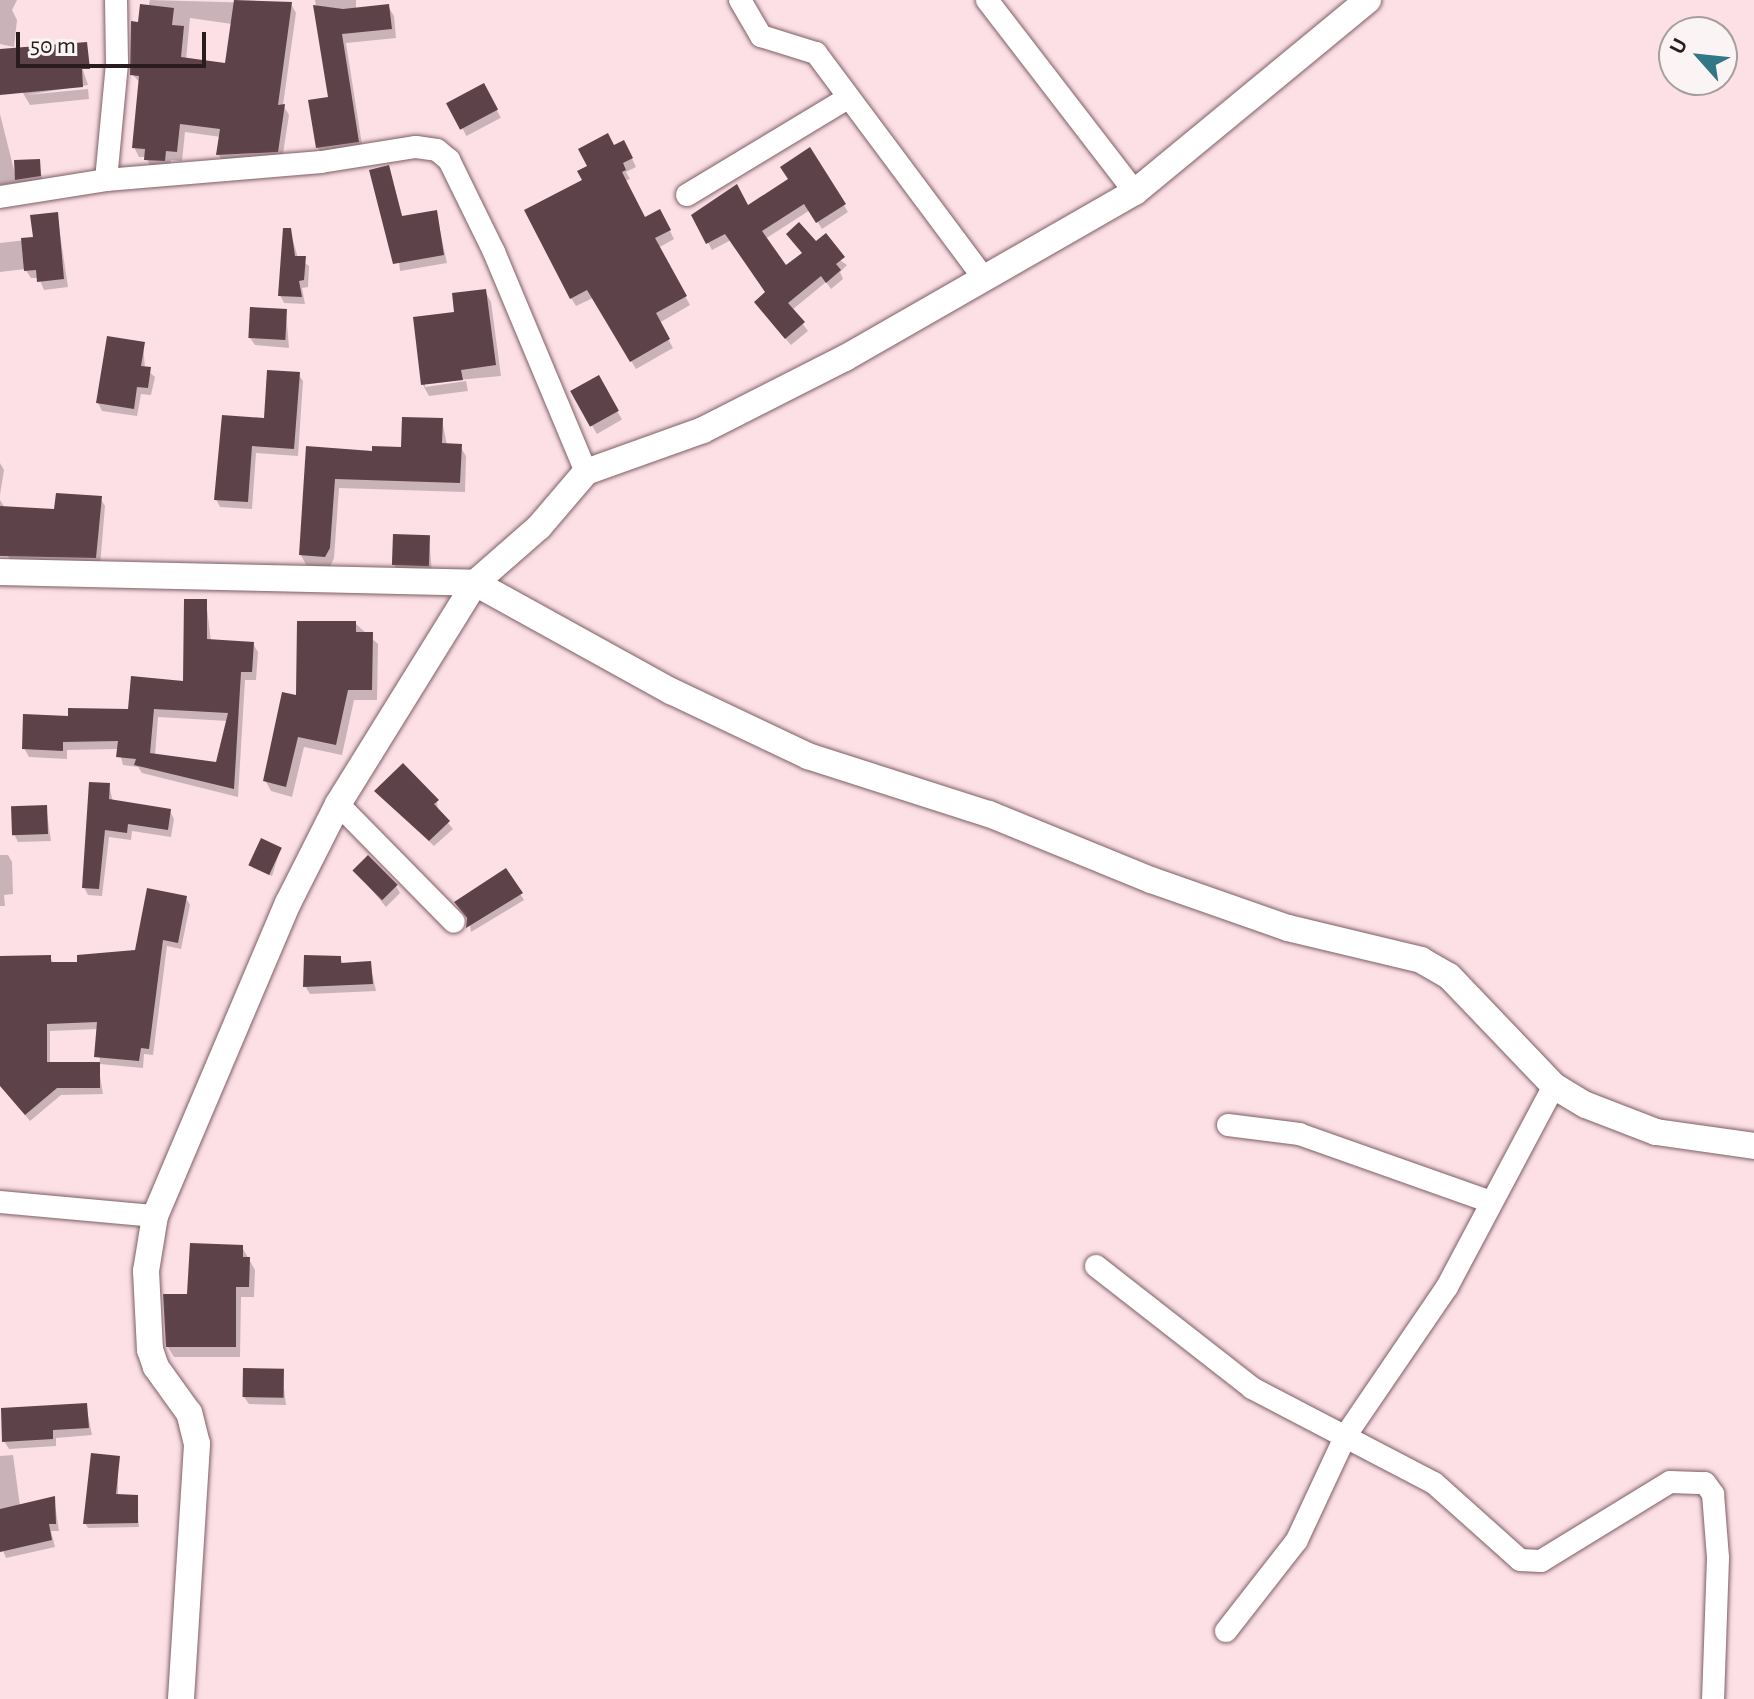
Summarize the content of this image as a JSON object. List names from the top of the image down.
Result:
{
  "scale_bar": "50 m",
  "north": "top left"
}
